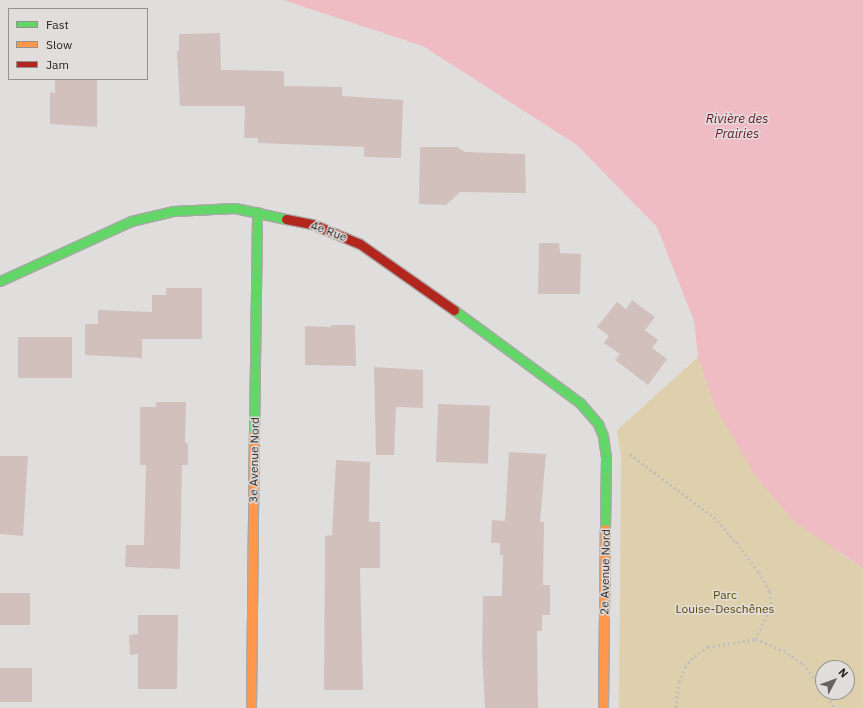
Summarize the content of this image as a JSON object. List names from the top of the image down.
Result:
{
  "streets": {
    "street": ["4e Rue", "3e Avenue Nord", "2e Avenue Nord"]
  },
  "crossings": [
    ["4e Rue", "3e Avenue Nord"],
    ["4e Rue", "2e Avenue Nord"]
  ],
  "water": ["Rivière des Prairies"],
  "parks": ["Parc Louise-Deschênes"],
  "legend": ["Fast", "Slow", "Jam"],
  "north": "top right"
}
